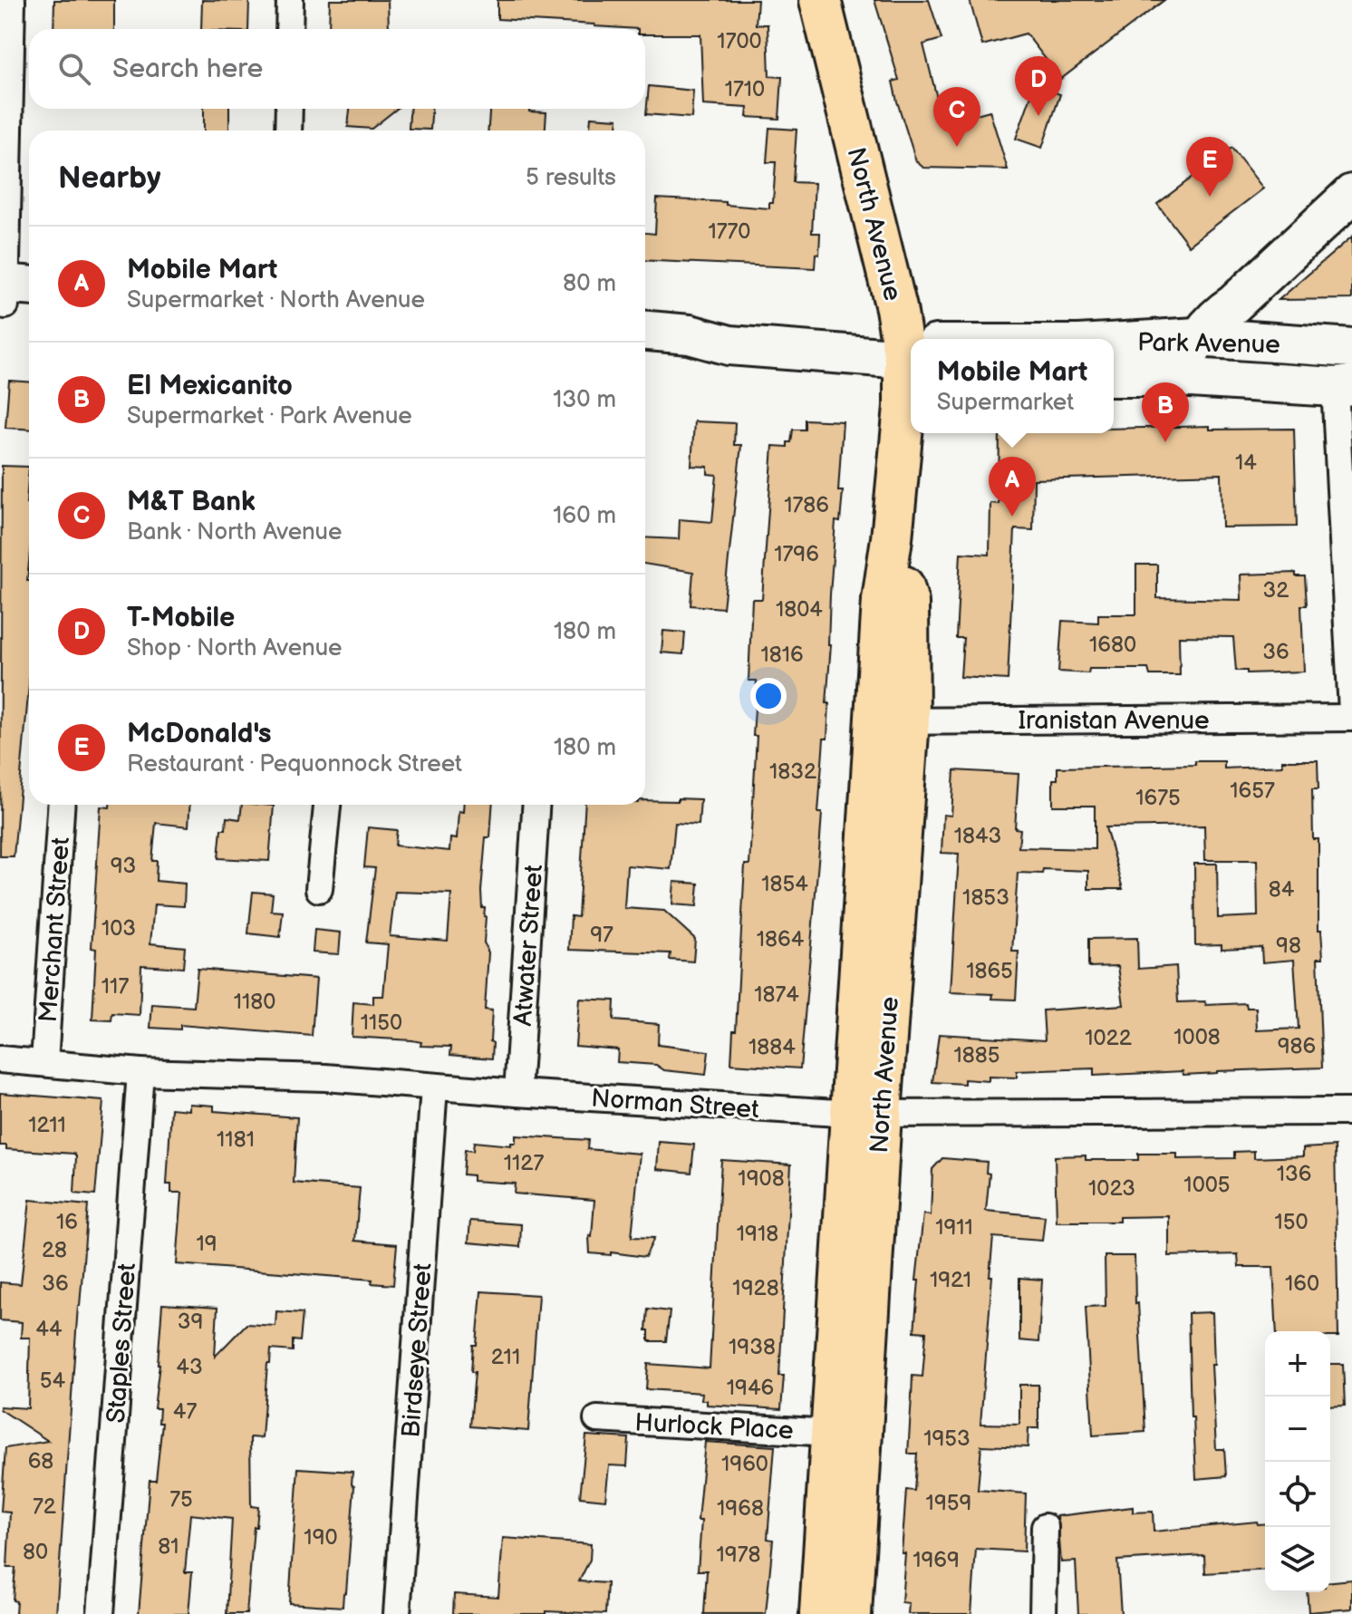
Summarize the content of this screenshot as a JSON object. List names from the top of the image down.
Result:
{
  "streets": {
    "main road": ["North Avenue", "Park Avenue"],
    "street": [
      "Iranistan Avenue",
      "Merchant Street",
      "Atwater Street",
      "Norman Street",
      "Staples Street",
      "Birdseye Street",
      "Hurlock Place"
    ]
  },
  "crossings": [
    ["North Avenue", "Iranistan Avenue"],
    ["North Avenue", "Norman Street"],
    ["North Avenue", "Hurlock Place"],
    ["Merchant Street", "Norman Street"],
    ["Atwater Street", "Norman Street"],
    ["Norman Street", "Staples Street"],
    ["Norman Street", "Birdseye Street"]
  ],
  "house_numbers": [
    "1700",
    "1710",
    "1770",
    "14",
    "1786",
    "1796",
    "32",
    "1804",
    "1680",
    "36",
    "1816",
    "1832",
    "1657",
    "1675",
    "1843",
    "93",
    "1854",
    "84",
    "1853",
    "103",
    "97",
    "1864",
    "98",
    "1865",
    "117",
    "1874",
    "1180",
    "1150",
    "1008",
    "1022",
    "986",
    "1884",
    "1885",
    "1211",
    "1181",
    "1127",
    "136",
    "1908",
    "1005",
    "1023",
    "16",
    "150",
    "1911",
    "1918",
    "19",
    "28",
    "1921",
    "36",
    "160",
    "1928",
    "39",
    "44",
    "1938",
    "211",
    "43",
    "54",
    "1946",
    "47",
    "1953",
    "68",
    "1960",
    "75",
    "1959",
    "72",
    "1968",
    "190",
    "81",
    "80",
    "1978",
    "1969"
  ],
  "page": {
    "search": "Search here",
    "pins": [
      "D",
      "C",
      "E",
      "B",
      "A"
    ],
    "heading": ["Nearby", "5 results"],
    "list": [
      {
        "mark": "A",
        "name": "Mobile Mart",
        "note": "Supermarket · North Avenue",
        "value": "80 m"
      },
      {
        "mark": "B",
        "name": "El Mexicanito",
        "note": "Supermarket · Park Avenue",
        "value": "130 m"
      },
      {
        "mark": "C",
        "name": "M&T Bank",
        "note": "Bank · North Avenue",
        "value": "160 m"
      },
      {
        "mark": "D",
        "name": "T-Mobile",
        "note": "Shop · North Avenue",
        "value": "180 m"
      },
      {
        "mark": "E",
        "name": "McDonald's",
        "note": "Restaurant · Pequonnock Street",
        "value": "180 m"
      }
    ],
    "popup": ["Mobile Mart", "Supermarket"],
    "map_buttons": ["+", "−"]
  }
}
